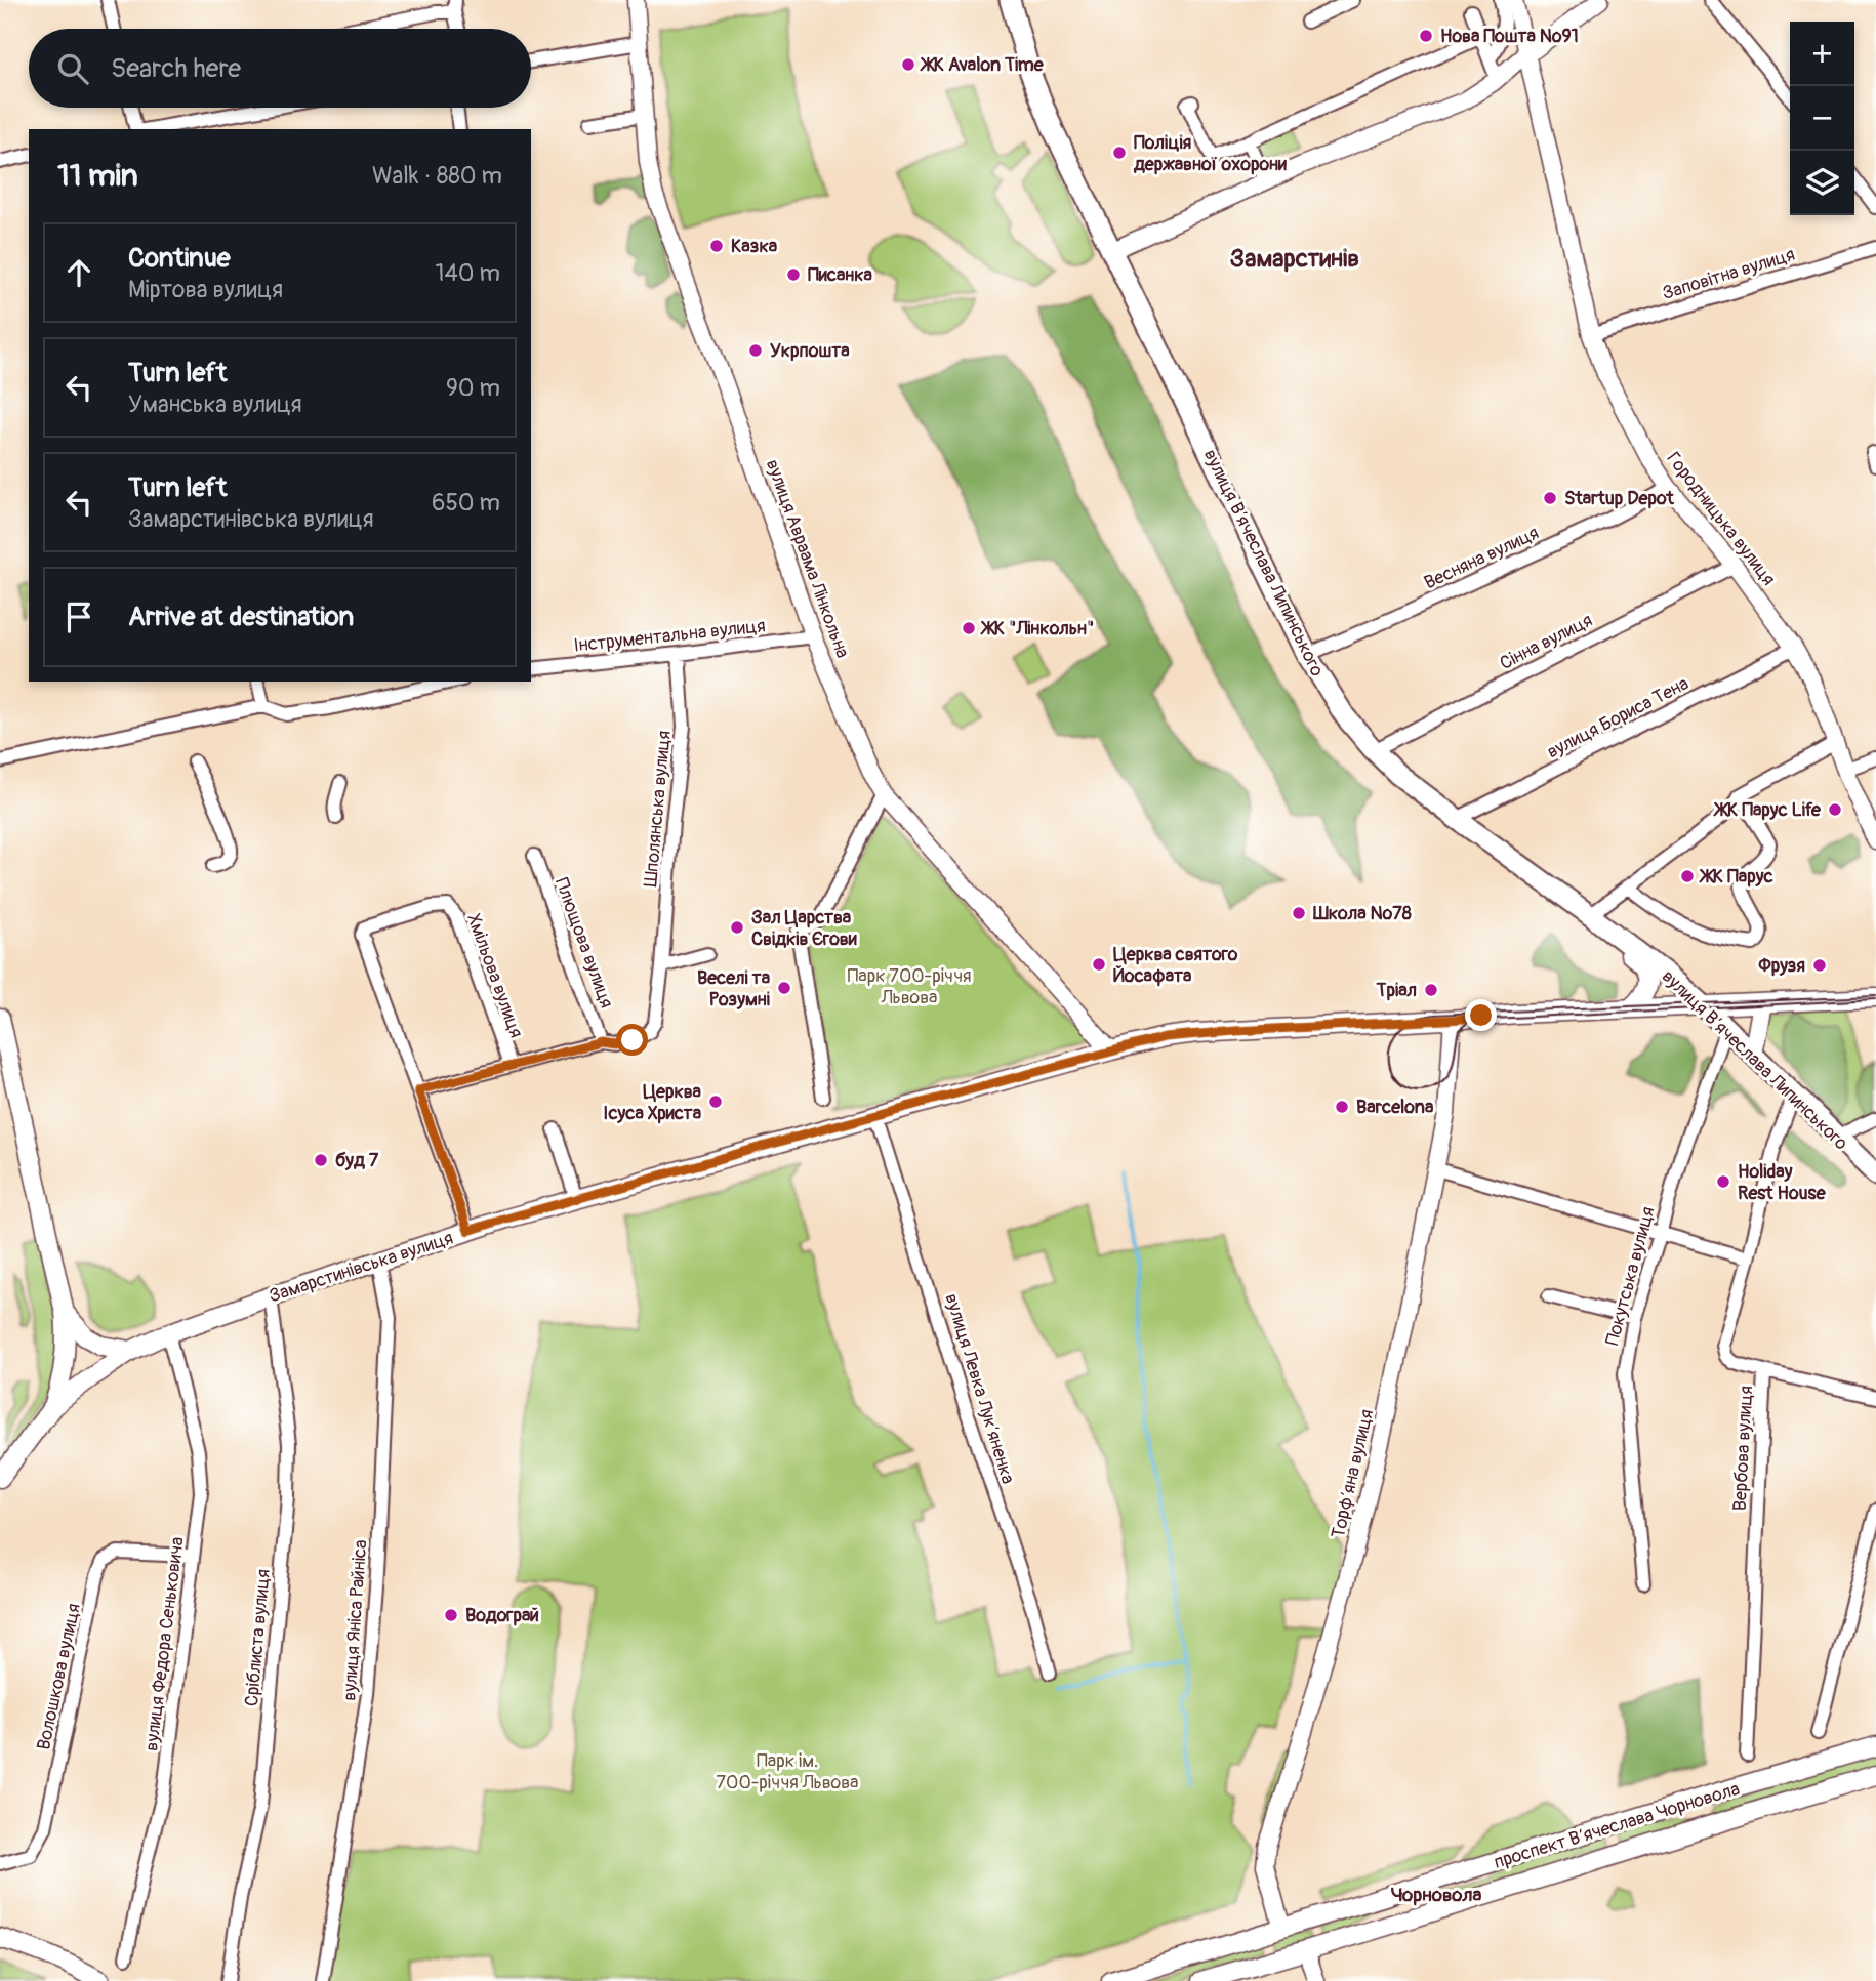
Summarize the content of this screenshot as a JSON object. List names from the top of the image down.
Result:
{
  "streets": {
    "main road": ["вулиця Вʼячеслава Липинського", "Замарстинівська вулиця", "проспект Вʼячеслава Чорновола"],
    "street": [
      "Заповітна вулиця",
      "Городницька вулиця",
      "Весняна вулиця",
      "вулиця Авраама Лінкольна",
      "Інструментальна вулиця",
      "Сінна вулиця",
      "вулиця Бориса Тена",
      "Шполянська вулиця",
      "Плющова вулиця",
      "Хмільова вулиця",
      "Покутська вулиця",
      "вулиця Левка Лукʼяненка",
      "Вербова вулиця",
      "Торфʼяна вулиця",
      "вулиця Яніса Райніса",
      "Сріблиста вулиця",
      "вулиця Федора Сеньковича",
      "Волошкова вулиця"
    ]
  },
  "crossings": [
    ["Заповітна вулиця", "Городницька вулиця"],
    ["Городницька вулиця", "Весняна вулиця"],
    ["Городницька вулиця", "Сінна вулиця"],
    ["Городницька вулиця", "вулиця Бориса Тена"],
    ["Весняна вулиця", "вулиця Вʼячеслава Липинського"],
    ["вулиця Авраама Лінкольна", "Інструментальна вулиця"],
    ["вулиця Авраама Лінкольна", "Замарстинівська вулиця"],
    ["вулиця Вʼячеслава Липинського", "Сінна вулиця"],
    ["вулиця Вʼячеслава Липинського", "вулиця Бориса Тена"],
    ["вулиця Вʼячеслава Липинського", "Замарстинівська вулиця"],
    ["вулиця Вʼячеслава Липинського", "Покутська вулиця"],
    ["вулиця Вʼячеслава Липинського", "Вербова вулиця"],
    ["Інструментальна вулиця", "Шполянська вулиця"],
    ["Шполянська вулиця", "Плющова вулиця"],
    ["Замарстинівська вулиця", "вулиця Левка Лукʼяненка"],
    ["Замарстинівська вулиця", "Торфʼяна вулиця"],
    ["Замарстинівська вулиця", "вулиця Яніса Райніса"],
    ["Замарстинівська вулиця", "Сріблиста вулиця"],
    ["Замарстинівська вулиця", "вулиця Федора Сеньковича"],
    ["Торфʼяна вулиця", "проспект Вʼячеслава Чорновола"],
    ["вулиця Федора Сеньковича", "Волошкова вулиця"]
  ],
  "districts": ["Замарстинів", "Чорновола"],
  "parks": ["Парк 700-річчя Львова", "Парк ім. 700-річчя Львова"],
  "places": [
    "Нова Пошта №91",
    "ЖК Avalon Time",
    "Поліція державної охорони",
    "Казка",
    "Писанка",
    "Укрпошта",
    "Startup Depot",
    "ЖК \"Лінкольн\"",
    "ЖК Парус Life",
    "ЖК Парус",
    "Школа №78",
    "Зал Царства Свідків Єгови",
    "Церква святого Йосафата",
    "Фрузя",
    "Веселі та Розумні",
    "Тріал",
    "Церква Ісуса Христа",
    "Barcelona",
    "буд 7",
    "Holiday Rest House",
    "Водограй"
  ],
  "page": {
    "map_buttons": ["+", "−"],
    "search": "Search here",
    "heading": ["11 min", "Walk · 880 m"],
    "list": [
      ["Continue", "Міртова вулиця", "140 m"],
      ["Turn left", "Уманська вулиця", "90 m"],
      ["Turn left", "Замарстинівська вулиця", "650 m"],
      "Arrive at destination"
    ]
  }
}
